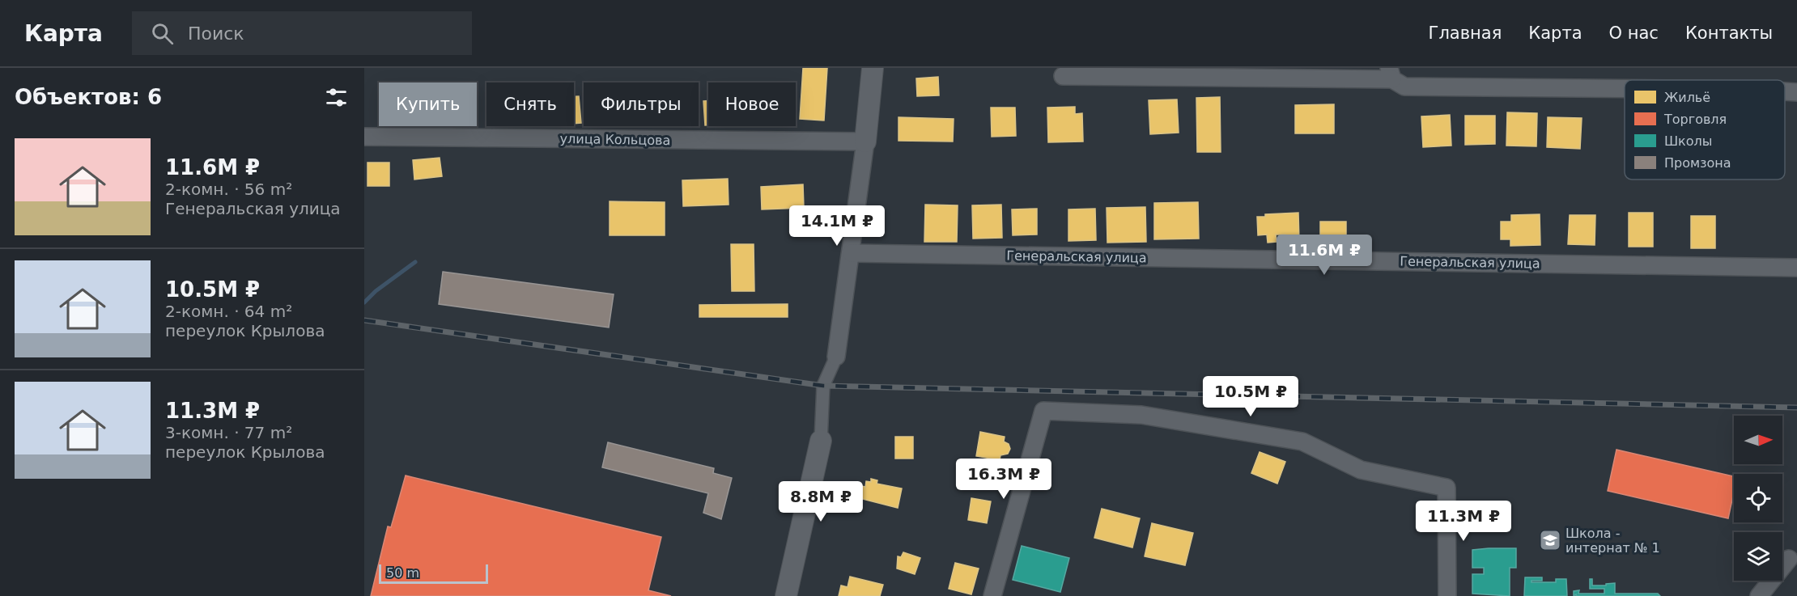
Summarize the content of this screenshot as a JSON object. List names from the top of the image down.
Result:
{
  "streets": {
    "street": ["улица Кольцова", "Генеральская улица"]
  },
  "places": {
    "school or university": ["Школа - интернат № 1"]
  },
  "legend": [
    "Жильё",
    "Торговля",
    "Школы",
    "Промзона"
  ],
  "scale_bar": "50 m",
  "north": "right",
  "page": {
    "header": "Карта",
    "search": "Поиск",
    "nav": [
      "Главная",
      "Карта",
      "О нас",
      "Контакты"
    ],
    "heading": "Объектов: 6",
    "chip": [
      "Купить",
      "Снять",
      "Фильтры",
      "Новое"
    ],
    "list": [
      {
        "name": "11.6M ₽",
        "note": "2-комн. · 56 m² · Генеральская улица"
      },
      {
        "name": "10.5M ₽",
        "note": "2-комн. · 64 m² · переулок Крылова"
      },
      {
        "name": "11.3M ₽",
        "note": "3-комн. · 77 m² · переулок Крылова"
      }
    ],
    "price": [
      "14.1M ₽",
      "11.6M ₽",
      "10.5M ₽",
      "16.3M ₽",
      "8.8M ₽",
      "11.3M ₽"
    ],
    "scale": "50 m"
  }
}
